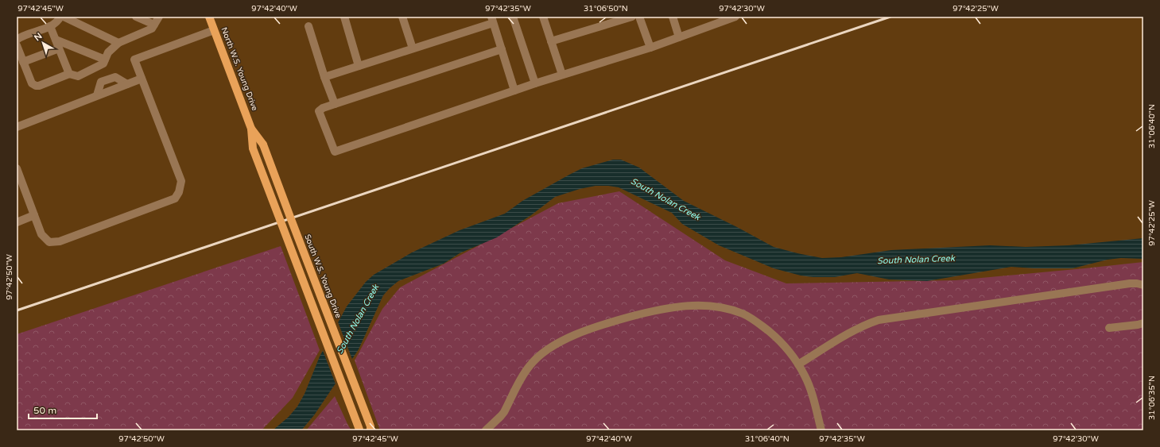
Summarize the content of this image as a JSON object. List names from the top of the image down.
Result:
{
  "streets": {
    "main road": ["North W.S. Young Drive", "South W.S. Young Drive"]
  },
  "crossings": [
    ["North W.S. Young Drive", "South W.S. Young Drive"]
  ],
  "water": ["South Nolan Creek"],
  "scale_bar": "50 m",
  "north": "top left",
  "coordinates": [
    "97°42'45\"W",
    "97°42'40\"W",
    "97°42'35\"W",
    "31°06'50\"N",
    "97°42'30\"W",
    "97°42'25\"W",
    "31°06'40\"N",
    "97°42'50\"W",
    "31°06'35\"N"
  ]
}
